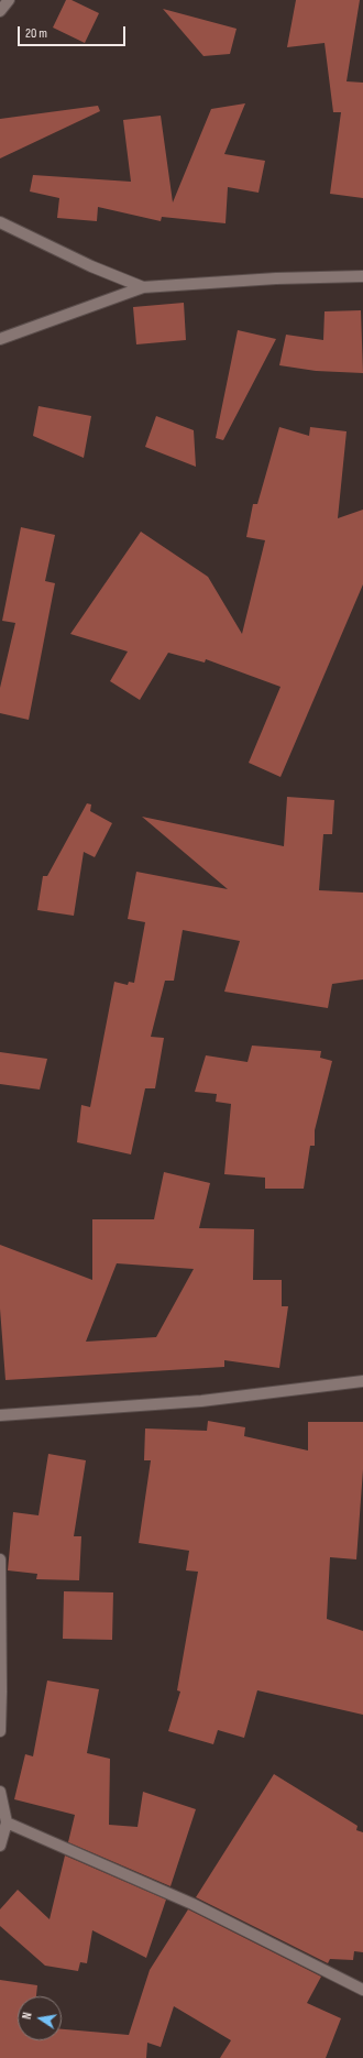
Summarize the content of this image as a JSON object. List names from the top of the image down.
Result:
{
  "scale_bar": "20 m",
  "north": "left"
}
